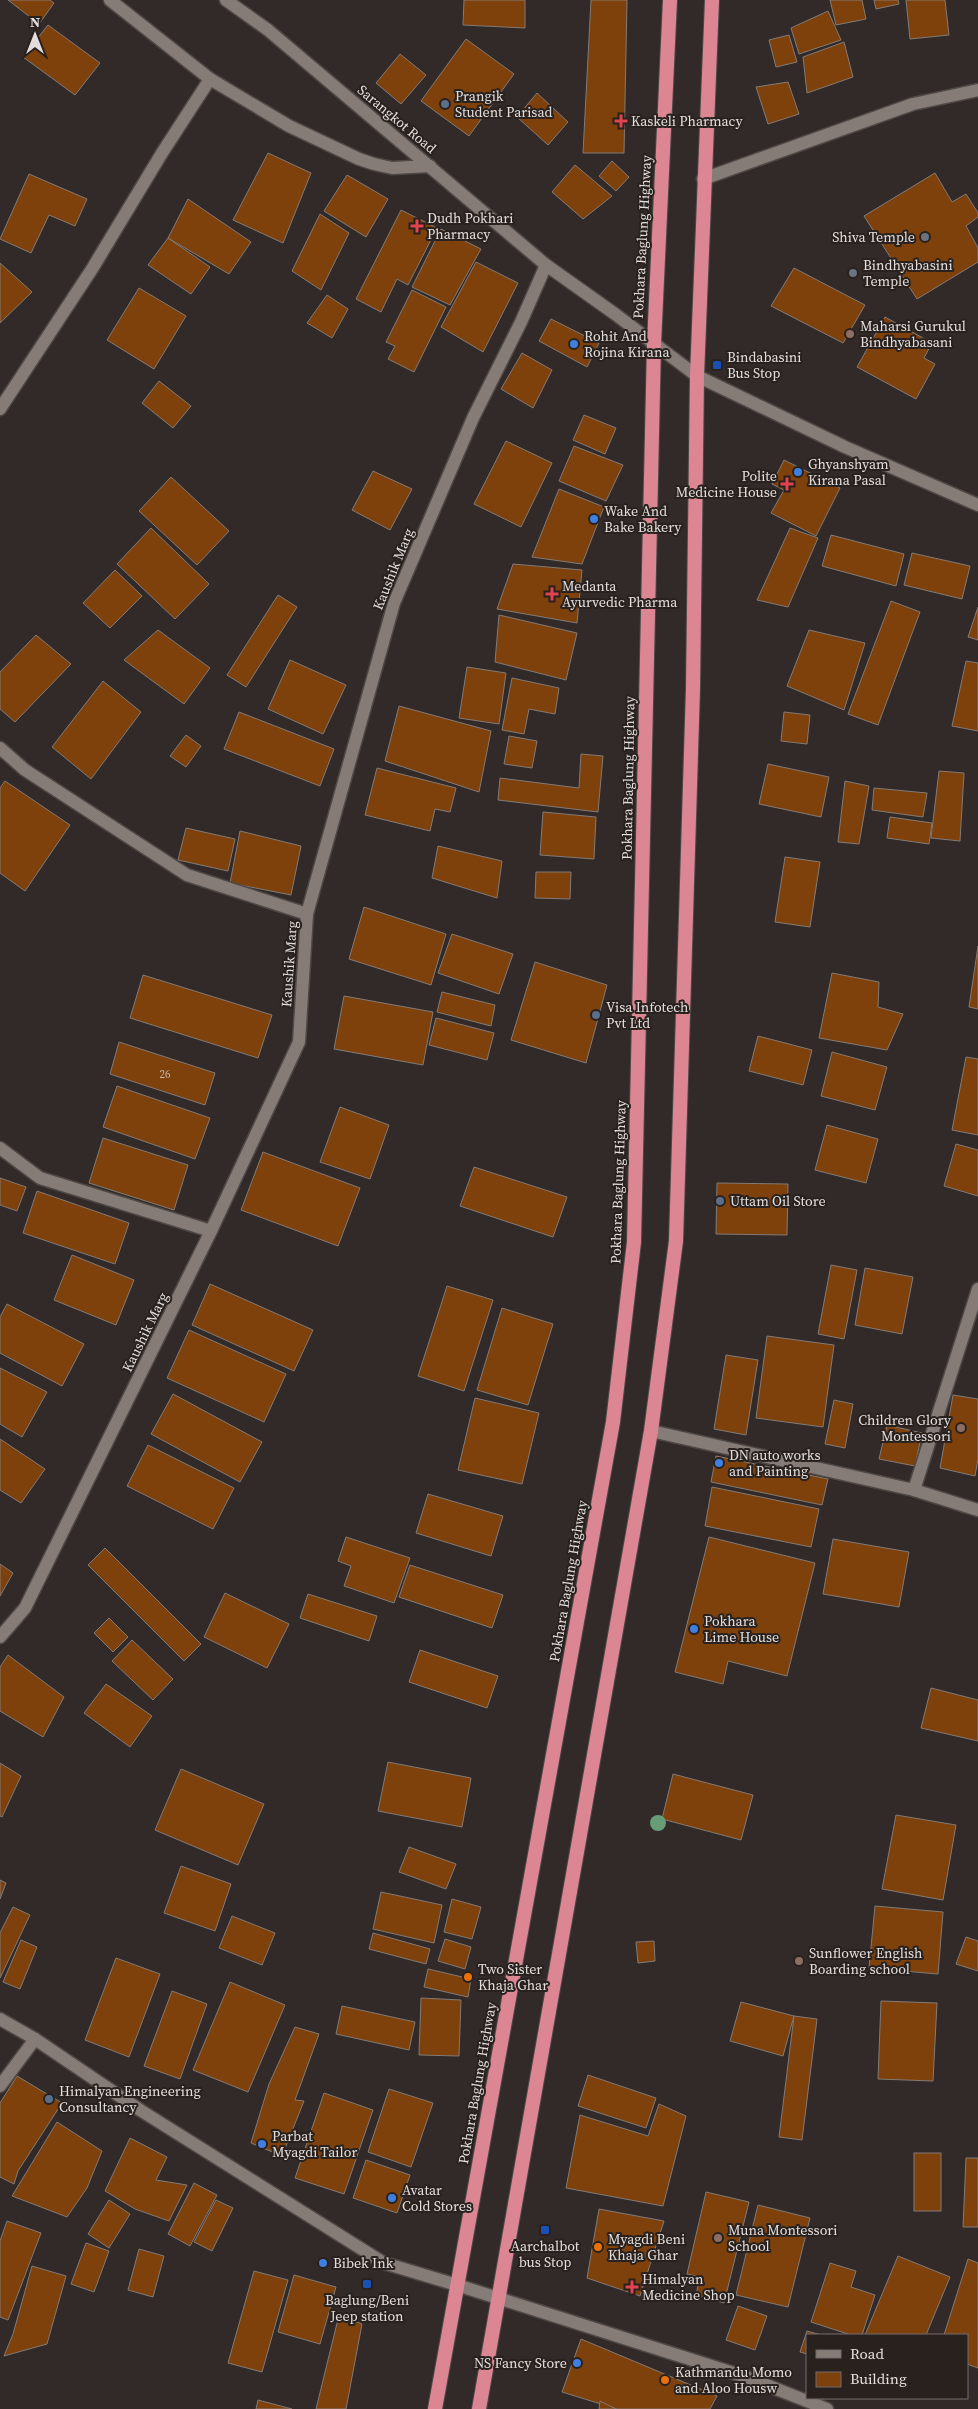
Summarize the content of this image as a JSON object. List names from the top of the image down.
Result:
{
  "streets": {
    "highway": ["Pokhara Baglung Highway"],
    "street": ["Sarangkot Road", "Kaushik Marg"]
  },
  "crossings": [
    ["Sarangkot Road", "Pokhara Baglung Highway"],
    ["Sarangkot Road", "Kaushik Marg"]
  ],
  "places": {
    "other": [
      "Prangik Student Parisad",
      "Shiva Temple",
      "Bindhyabasini Temple",
      "Maharsi Gurukul Bindhyabasani",
      "Rohit And Rojina Kirana",
      "Ghyanshyam Kirana Pasal",
      "Wake And Bake Bakery",
      "Visa Infotech Pvt Ltd",
      "Uttam Oil Store",
      "Children Glory Montessori",
      "DN auto works and Painting",
      "Pokhara Lime House",
      "Sunflower English Boarding school",
      "Two Sister Khaja Ghar",
      "Himalyan Engineering Consultancy",
      "Parbat Myagdi Tailor",
      "Avatar Cold Stores",
      "Muna Montessori School",
      "Myagdi Beni Khaja Ghar",
      "Bibek Ink",
      "NS Fancy Store",
      "Kathmandu Momo and Aloo Housw"
    ],
    "health": [
      "Kaskeli Pharmacy",
      "Dudh Pokhari Pharmacy",
      "Polite Medicine House",
      "Medanta Ayurvedic Pharma",
      "Himalyan Medicine Shop"
    ],
    "transit": ["Bindabasini Bus Stop", "Aarchalbot bus Stop", "Baglung/Beni Jeep station"]
  },
  "house_numbers": ["26"],
  "legend": ["Road", "Building"],
  "north": "top"
}
